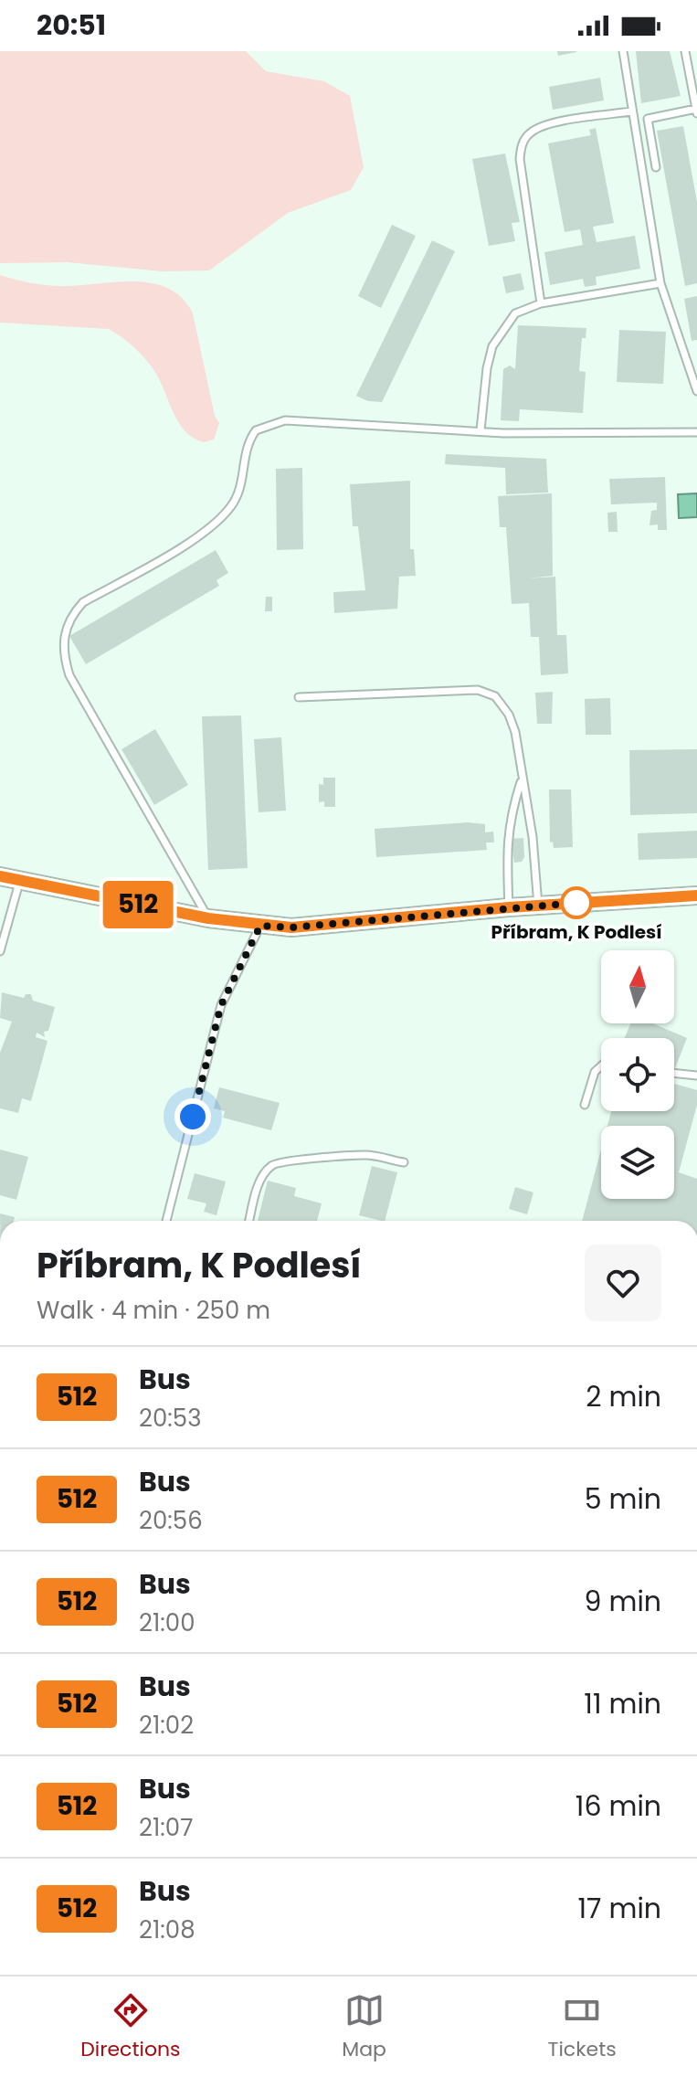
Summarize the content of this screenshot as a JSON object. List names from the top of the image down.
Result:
{
  "places": ["Příbram, K Podlesí"],
  "lines": ["bus line 512"],
  "north": "top",
  "page": {
    "status": "20:51",
    "on_map": "512",
    "heading": ["Příbram, K Podlesí", "Walk · 4 min · 250 m"],
    "list": [
      {
        "mark": "512",
        "name": "Bus",
        "note": "20:53",
        "value": "2 min"
      },
      {
        "mark": "512",
        "name": "Bus",
        "note": "20:56",
        "value": "5 min"
      },
      {
        "mark": "512",
        "name": "Bus",
        "note": "21:00",
        "value": "9 min"
      },
      {
        "mark": "512",
        "name": "Bus",
        "note": "21:02",
        "value": "11 min"
      },
      {
        "mark": "512",
        "name": "Bus",
        "note": "21:07",
        "value": "16 min"
      },
      {
        "mark": "512",
        "name": "Bus",
        "note": "21:08",
        "value": "17 min"
      }
    ],
    "tabs": ["Directions", "Map", "Tickets"]
  }
}
